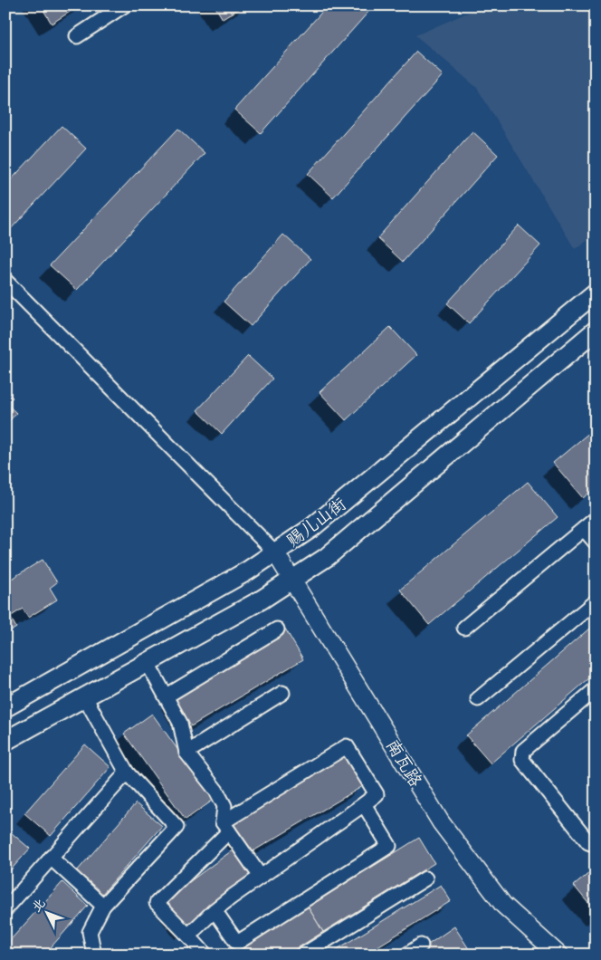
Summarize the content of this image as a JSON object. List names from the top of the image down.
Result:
{
  "streets": {
    "main road": ["赐儿山街"],
    "street": ["南瓦路"]
  },
  "crossings": [
    ["赐儿山街", "南瓦路"]
  ],
  "north": "top left"
}
